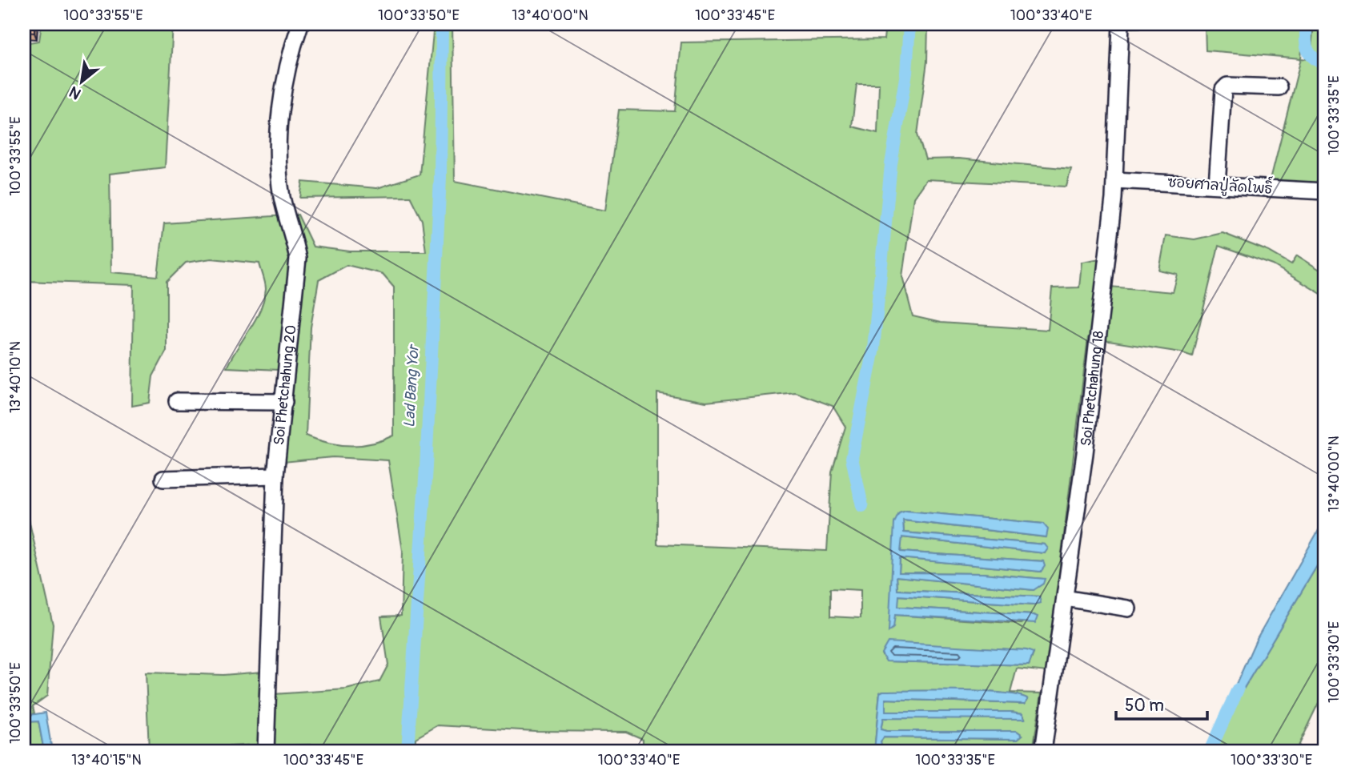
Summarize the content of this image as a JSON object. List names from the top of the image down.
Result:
{
  "streets": {
    "street": ["ซอยศาลปู่ลัดโพธิ์", "Soi Phetchahung 20", "Soi Phetchahung 18"]
  },
  "crossings": [
    ["ซอยศาลปู่ลัดโพธิ์", "Soi Phetchahung 18"]
  ],
  "water": ["Lad Bang Yor"],
  "scale_bar": "50 m",
  "north": "bottom left",
  "coordinates": [
    "100°33'55\"E",
    "100°33'50\"E",
    "13°40'00\"N",
    "100°33'45\"E",
    "100°33'40\"E",
    "100°33'35\"E",
    "13°40'10\"N",
    "100°33'30\"E",
    "13°40'15\"N"
  ]
}
